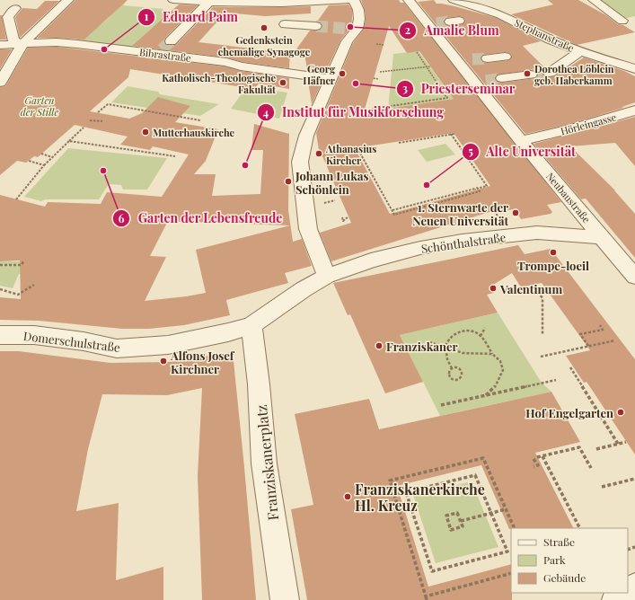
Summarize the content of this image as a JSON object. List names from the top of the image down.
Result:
{
  "streets": {
    "street": [
      "Stephanstraße",
      "Bibrastraße",
      "Hörleingasse",
      "Neubaustraße",
      "Schönthalstraße",
      "Domerschulstraße",
      "Franziskanerplatz"
    ]
  },
  "crossings": [
    ["Hörleingasse", "Neubaustraße"],
    ["Neubaustraße", "Schönthalstraße"],
    ["Schönthalstraße", "Domerschulstraße"],
    ["Domerschulstraße", "Franziskanerplatz"]
  ],
  "parks": ["Garten der Stille"],
  "places": [
    "Amalie Blum",
    "Gedenkstein ehemalige Synagoge",
    "Eduard Paim",
    "Georg Häfner",
    "Dorothea Löblein geb. Haberkamm",
    "Katholisch-Theologische Fakultät",
    "Priesterseminar",
    "Mutterhauskirche",
    "Athanasius Kircher",
    "Institut für Musikforschung",
    "Garten der Lebensfreude",
    "Johann Lukas Schönlein",
    "Alte Universität",
    "1. Sternwarte der Neuen Universität",
    "Trompe-loeil",
    "Valentinum",
    "Franziskaner",
    "Alfons Josef Kirchner",
    "Hof Engelgarten",
    "Franziskanerkirche Hl. Kreuz"
  ],
  "legend": ["Straße", "Park", "Gebäude"]
}
